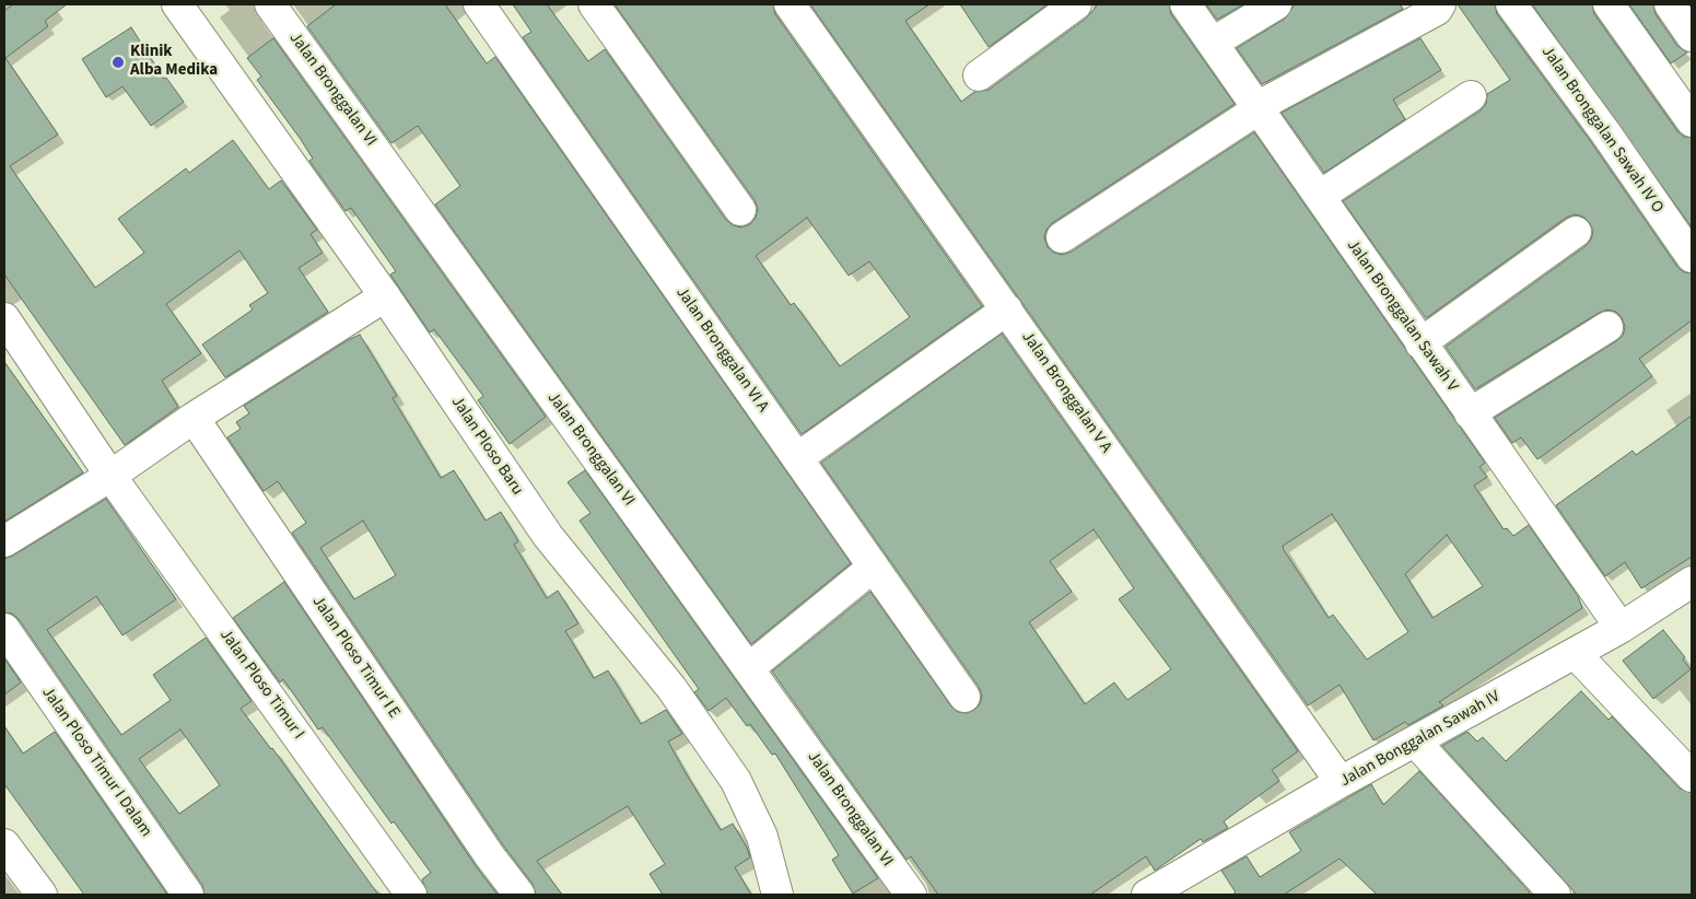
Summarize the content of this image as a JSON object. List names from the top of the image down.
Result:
{
  "streets": {
    "street": [
      "Jalan Bronggalan VI",
      "Jalan Bronggalan Sawah IV O",
      "Jalan Bronggalan Sawah V",
      "Jalan Bronggalan VI A",
      "Jalan Bronggalan V A",
      "Jalan Ploso Baru",
      "Jalan Ploso Timur I E",
      "Jalan Ploso Timur I",
      "Jalan Bonggalan Sawah IV",
      "Jalan Ploso Timur I Dalam"
    ]
  },
  "crossings": [
    ["Jalan Bronggalan Sawah V", "Jalan Bonggalan Sawah IV"],
    ["Jalan Bronggalan V A", "Jalan Bonggalan Sawah IV"]
  ],
  "places": ["Klinik Alba Medika"]
}
